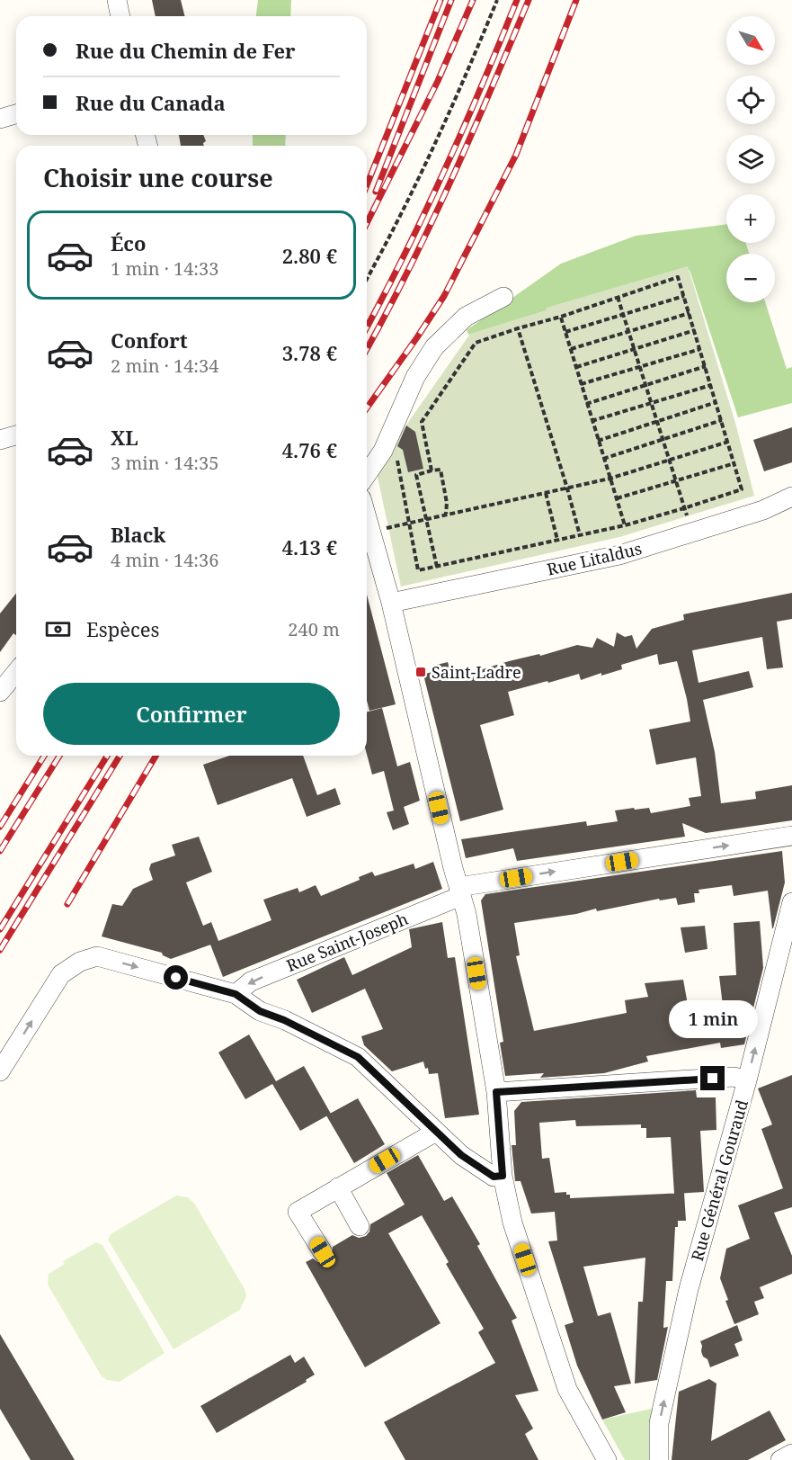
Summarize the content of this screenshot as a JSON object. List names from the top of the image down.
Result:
{
  "streets": {
    "street": ["Rue Litaldus", "Rue Saint-Joseph", "Rue Général Gouraud"]
  },
  "one_way": ["Rue Général Gouraud"],
  "places": {
    "transit": ["Saint-Ladre"]
  },
  "north": "bottom right",
  "page": {
    "map_buttons": ["+", "−"],
    "banner": ["Rue du Chemin de Fer", "Rue du Canada"],
    "heading": "Choisir une course",
    "list": [
      {
        "name": "Éco",
        "note": "1 min · 14:33",
        "value": "2.80 €"
      },
      {
        "name": "Confort",
        "note": "2 min · 14:34",
        "value": "3.78 €"
      },
      {
        "name": "XL",
        "note": "3 min · 14:35",
        "value": "4.76 €"
      },
      {
        "name": "Black",
        "note": "4 min · 14:36",
        "value": "4.13 €"
      }
    ],
    "pay": ["Espèces", "240 m"],
    "buttons": "Confirmer",
    "bubble": "1 min"
  }
}
